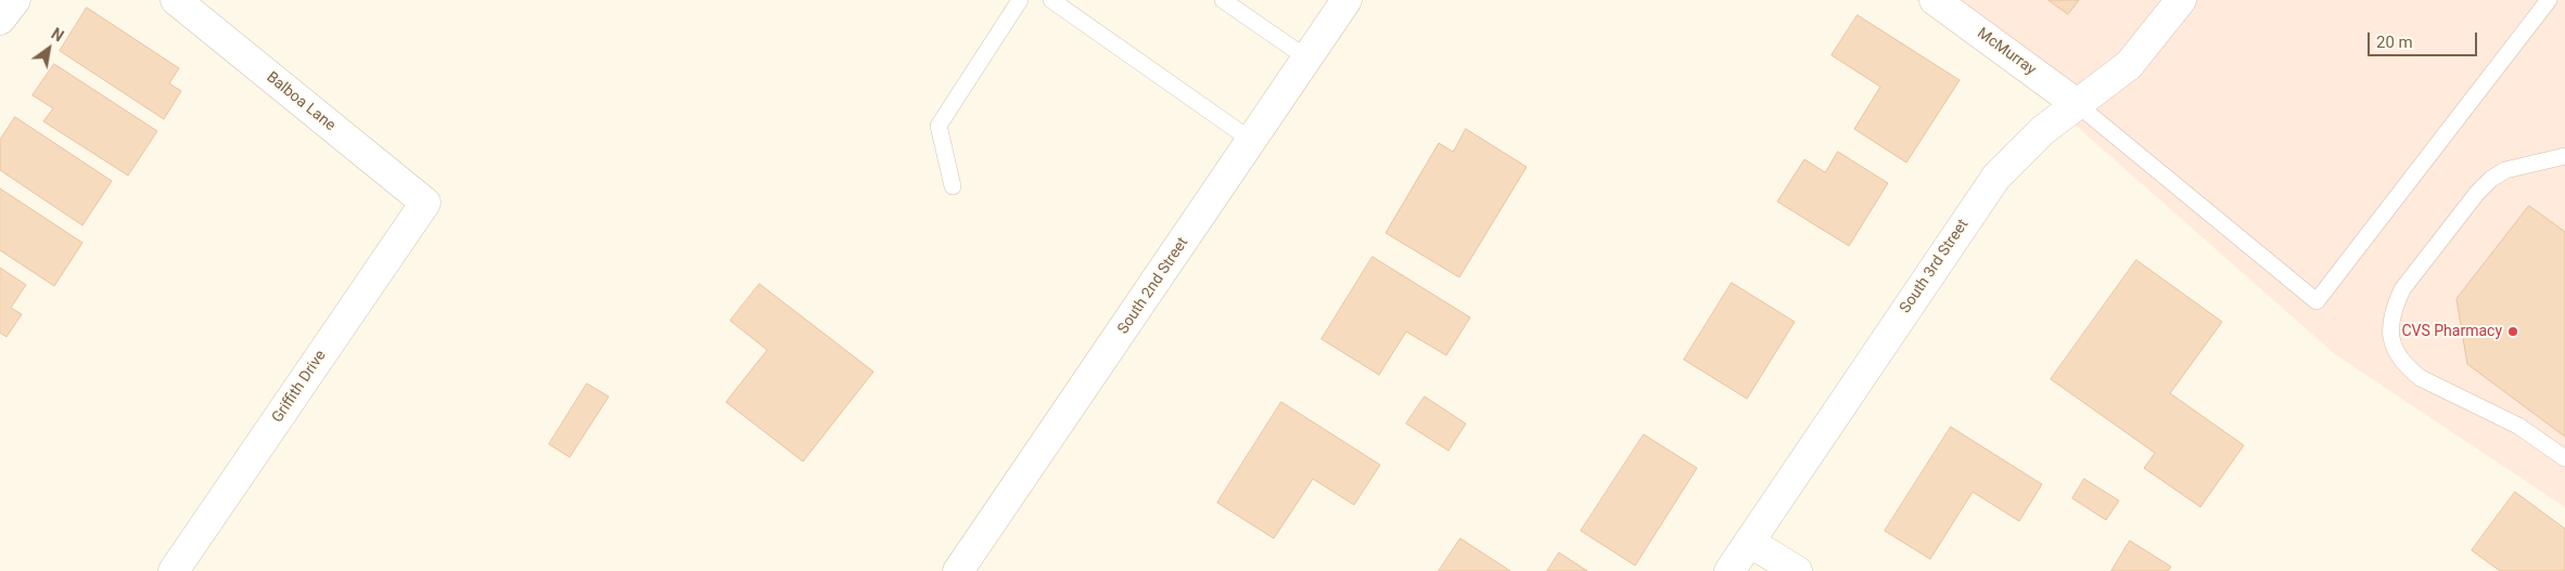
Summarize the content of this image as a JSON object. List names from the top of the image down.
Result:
{
  "streets": {
    "street": [
      "McMurray",
      "Balboa Lane",
      "South 3rd Street",
      "South 2nd Street",
      "Griffith Drive"
    ]
  },
  "crossings": [
    ["McMurray", "South 3rd Street"],
    ["Balboa Lane", "Griffith Drive"]
  ],
  "places": ["CVS Pharmacy"],
  "scale_bar": "20 m",
  "north": "top right"
}
